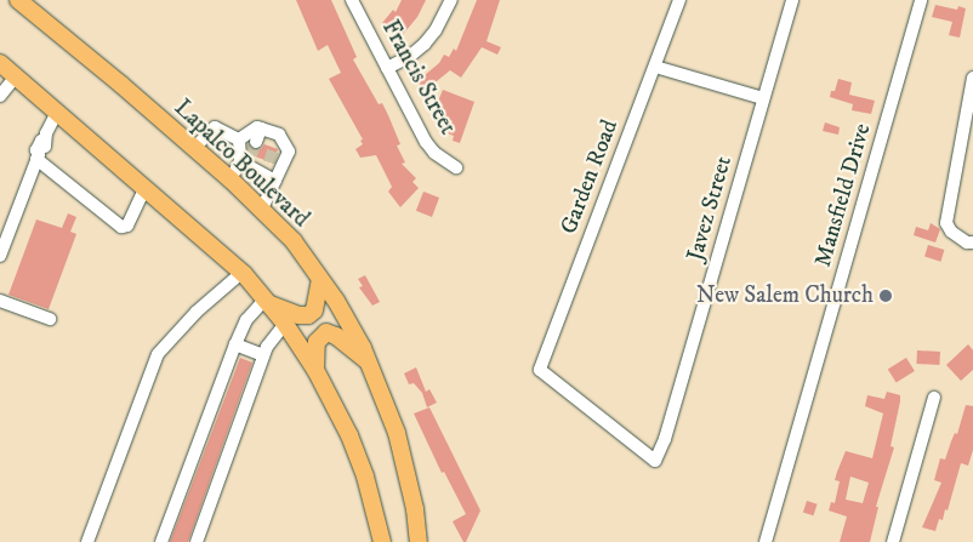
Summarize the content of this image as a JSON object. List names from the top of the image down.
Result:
{
  "streets": {
    "main road": ["Lapalco Boulevard"],
    "street": [
      "Francis Street",
      "Garden Road",
      "Mansfield Drive",
      "Javez Street"
    ]
  },
  "crossings": [
    ["Garden Road", "Javez Street"]
  ],
  "places": ["New Salem Church"]
}
